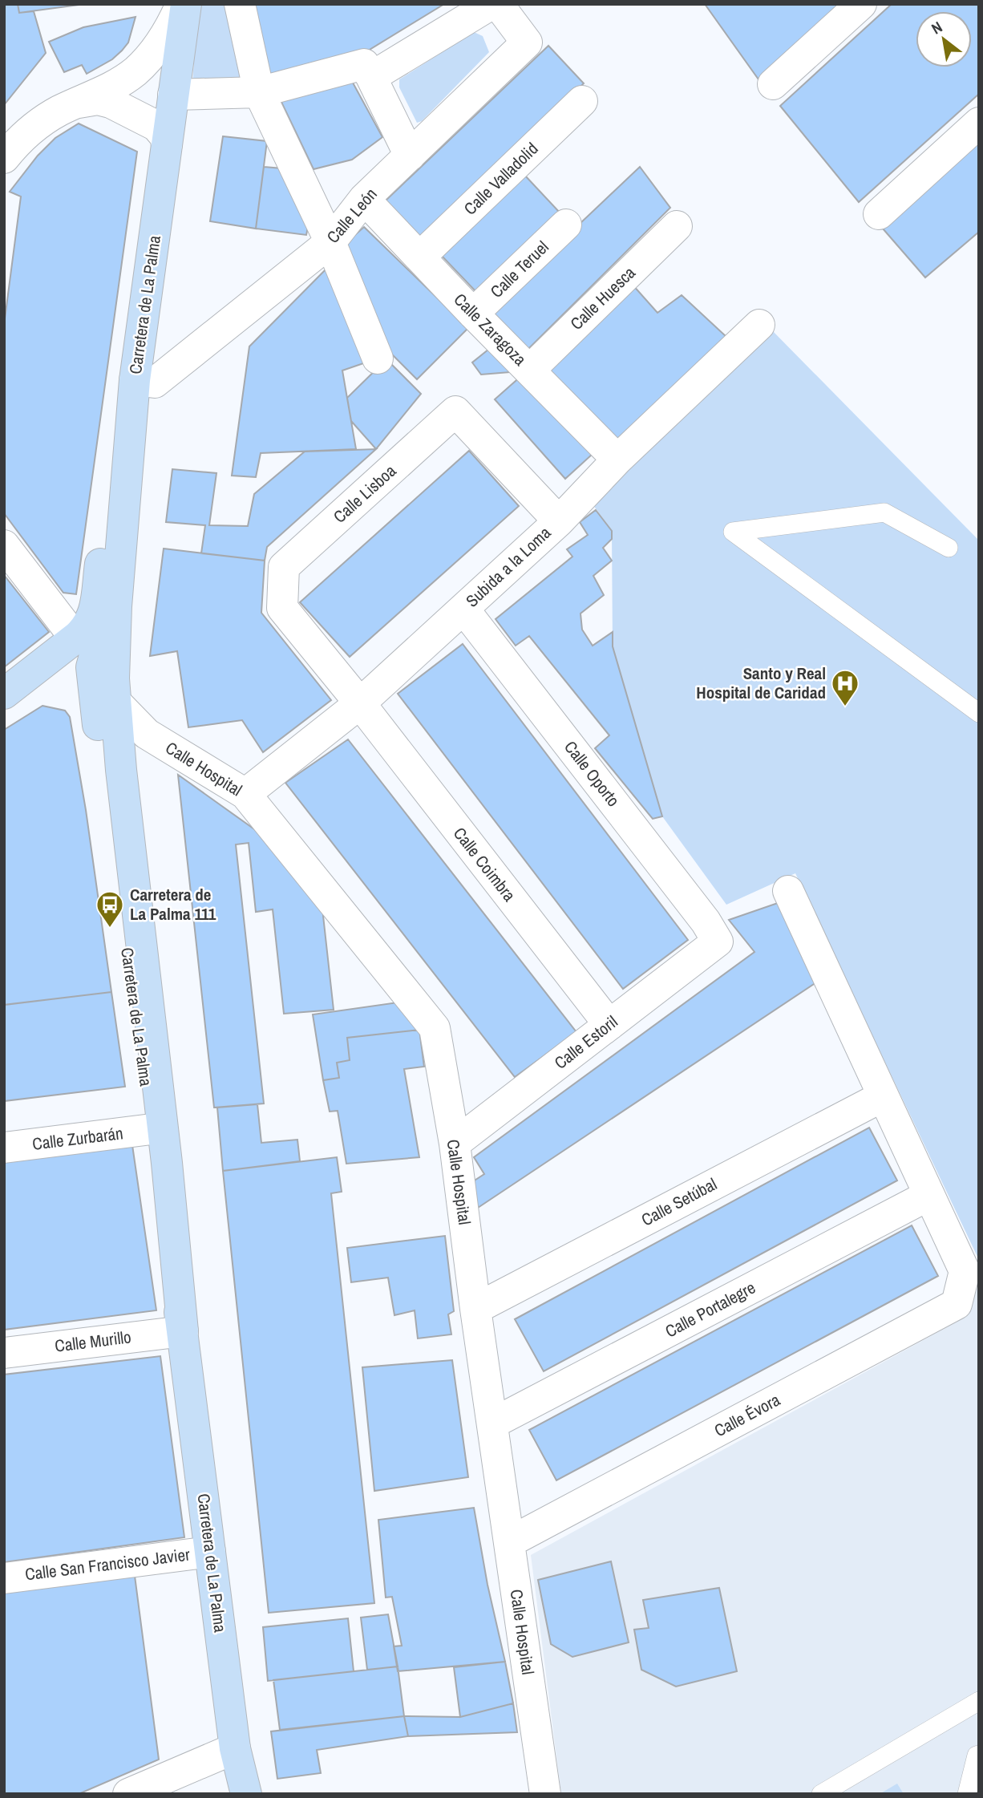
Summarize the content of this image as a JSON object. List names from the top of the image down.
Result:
{
  "streets": {
    "main road": ["Carretera de La Palma"],
    "street": [
      "Calle Valladolid",
      "Calle León",
      "Calle Teruel",
      "Calle Huesca",
      "Calle Zaragoza",
      "Calle Lisboa",
      "Subida a la Loma",
      "Calle Hospital",
      "Calle Oporto",
      "Calle Coimbra",
      "Calle Estoril",
      "Calle Zurbarán",
      "Calle Setúbal",
      "Calle Portalegre",
      "Calle Murillo",
      "Calle Évora",
      "Calle San Francisco Javier"
    ]
  },
  "crossings": [
    ["Calle Valladolid", "Calle Zaragoza"],
    ["Calle León", "Carretera de La Palma"],
    ["Calle León", "Calle Zaragoza"],
    ["Calle Teruel", "Calle Zaragoza"],
    ["Calle Huesca", "Calle Zaragoza"],
    ["Carretera de La Palma", "Calle Hospital"],
    ["Carretera de La Palma", "Calle Zurbarán"],
    ["Carretera de La Palma", "Calle Murillo"],
    ["Carretera de La Palma", "Calle San Francisco Javier"],
    ["Calle Zaragoza", "Subida a la Loma"],
    ["Calle Lisboa", "Subida a la Loma"],
    ["Calle Lisboa", "Calle Coimbra"],
    ["Subida a la Loma", "Calle Hospital"],
    ["Subida a la Loma", "Calle Oporto"],
    ["Subida a la Loma", "Calle Coimbra"],
    ["Calle Hospital", "Calle Estoril"],
    ["Calle Hospital", "Calle Setúbal"],
    ["Calle Hospital", "Calle Portalegre"],
    ["Calle Hospital", "Calle Évora"],
    ["Calle Oporto", "Calle Estoril"],
    ["Calle Coimbra", "Calle Estoril"],
    ["Calle Portalegre", "Calle Évora"]
  ],
  "places": {
    "hospital": ["Santo y Real Hospital de Caridad"],
    "bus stop": ["Carretera de La Palma 111"]
  },
  "north": "top left"
}
